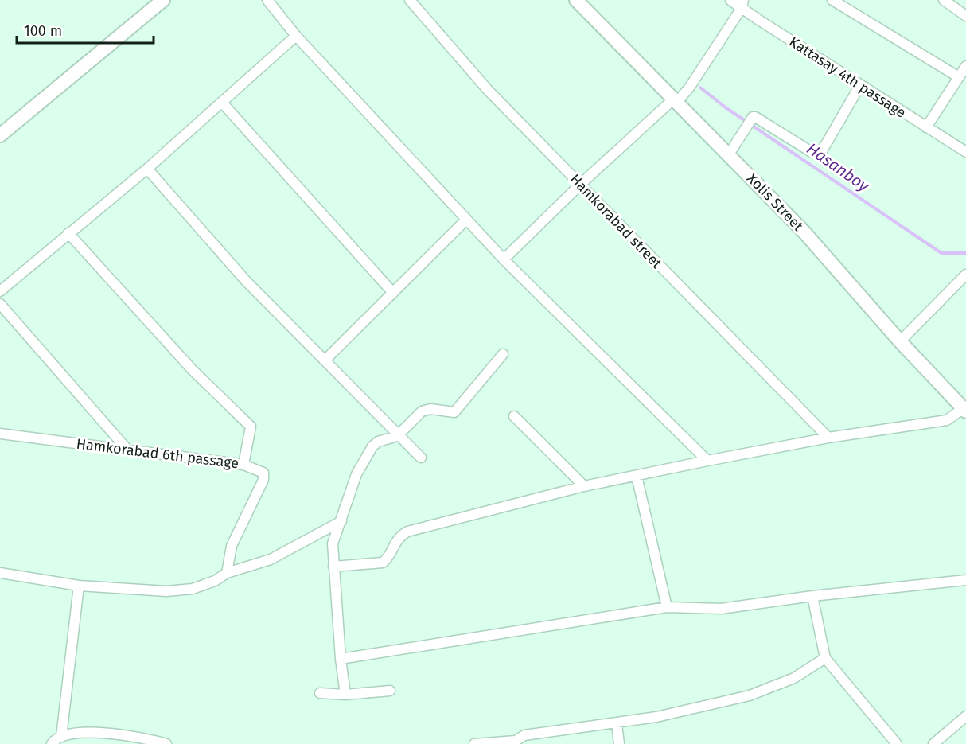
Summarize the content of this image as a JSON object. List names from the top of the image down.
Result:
{
  "streets": {
    "street": [
      "Kattasay 4th passage",
      "Xolis Street",
      "Hamkorabad street",
      "Hamkorabad 6th passage"
    ]
  },
  "water": ["Hasanboy"],
  "scale_bar": "100 m"
}
